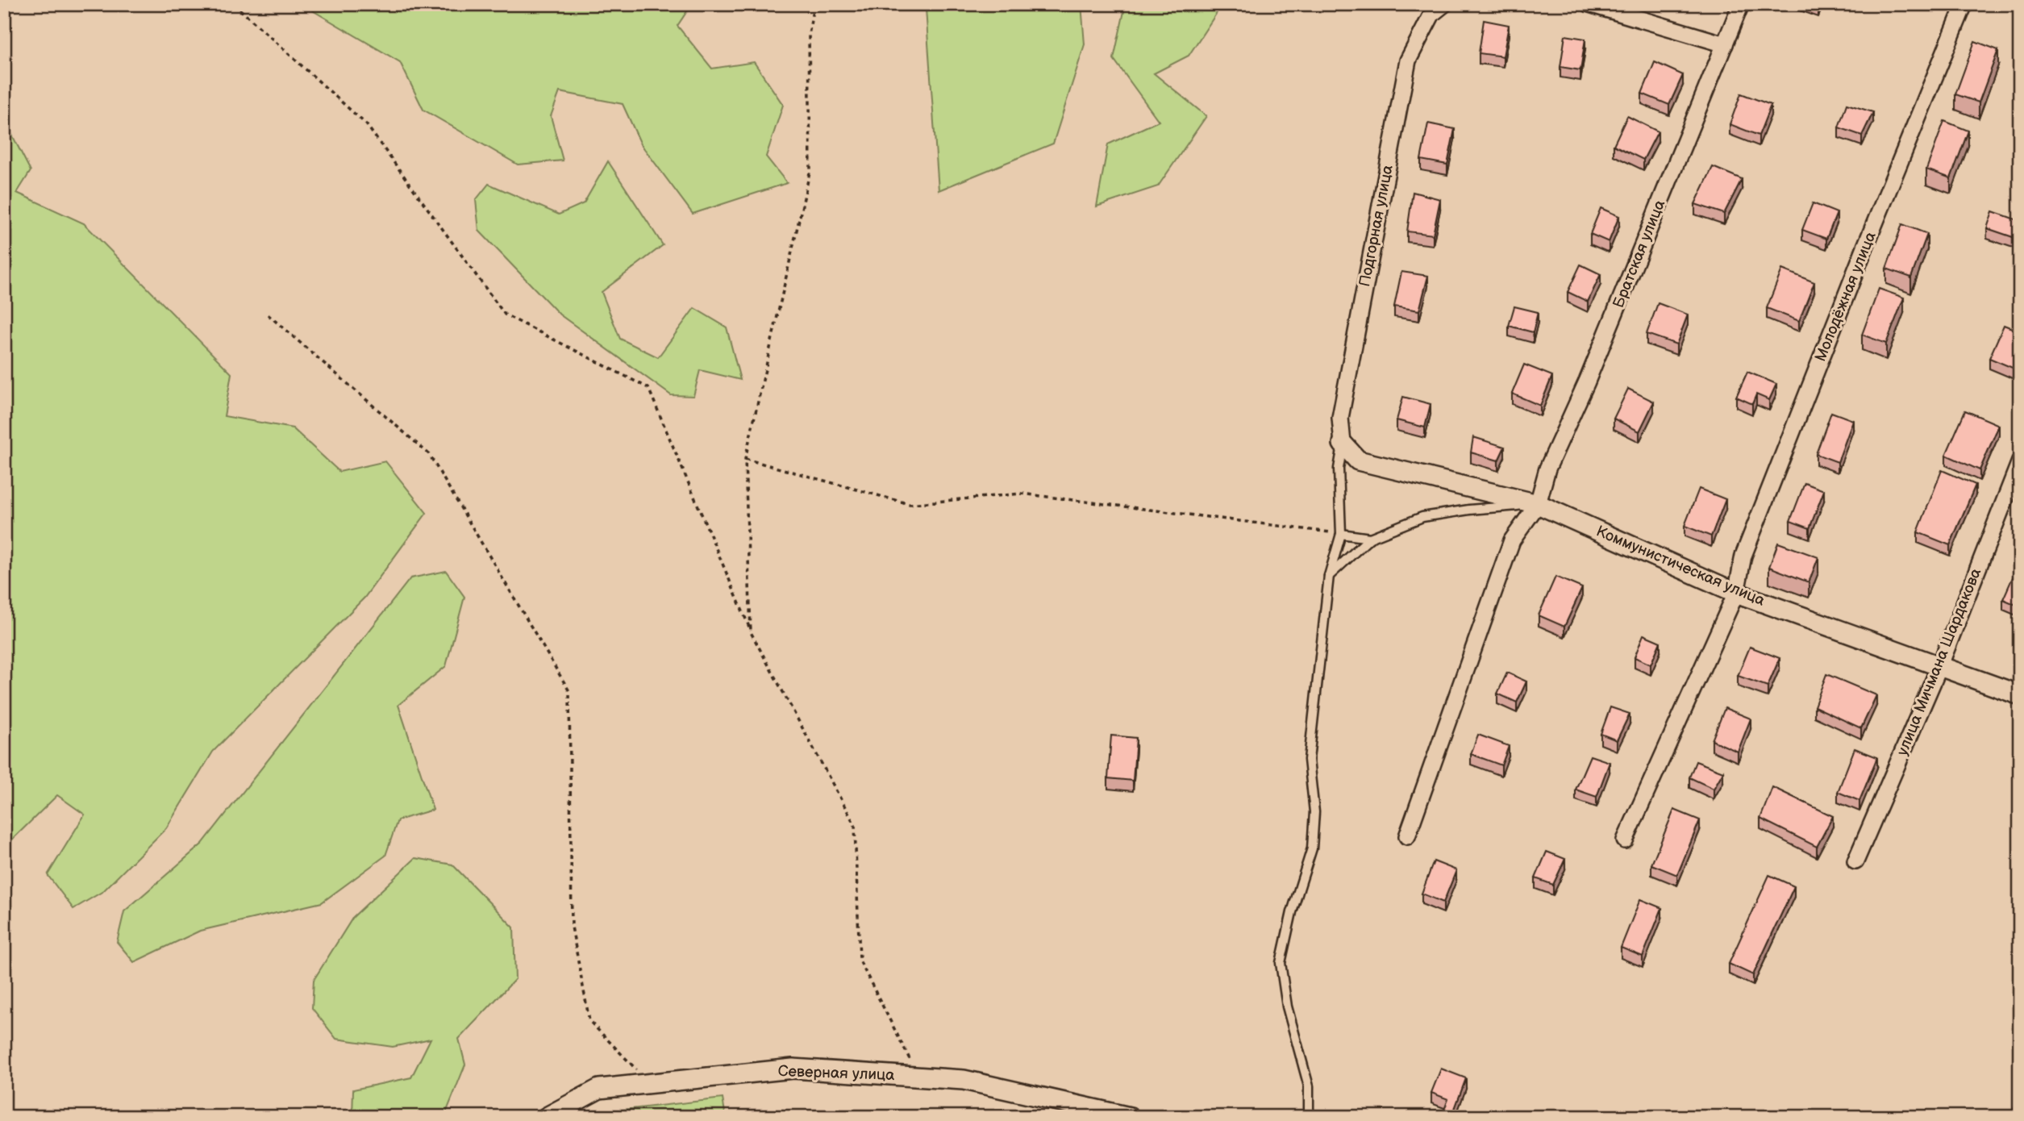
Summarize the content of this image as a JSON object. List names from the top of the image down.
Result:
{
  "streets": {
    "street": [
      "Подгорная улица",
      "Братская улица",
      "Молодёжная улица",
      "Коммунистическая улица",
      "улица Мичмана Шардакова",
      "Северная улица"
    ]
  },
  "crossings": [
    ["Подгорная улица", "Коммунистическая улица"],
    ["Братская улица", "Коммунистическая улица"],
    ["Молодёжная улица", "Коммунистическая улица"],
    ["Коммунистическая улица", "улица Мичмана Шардакова"]
  ]
}
